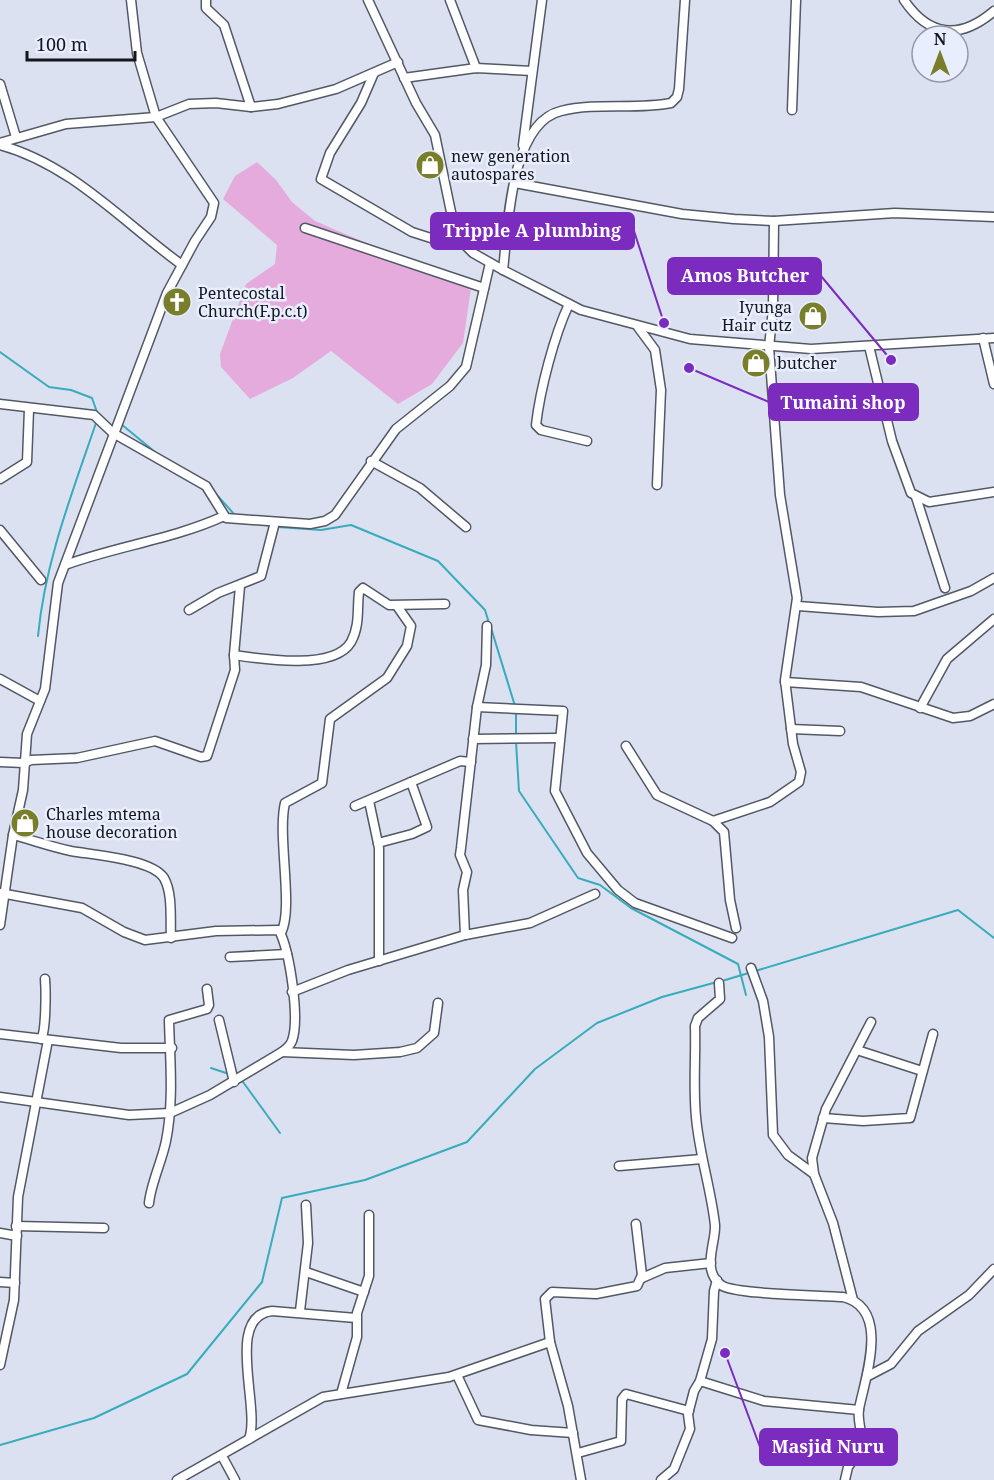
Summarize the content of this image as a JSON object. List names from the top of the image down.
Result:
{
  "places": {
    "shop": [
      "new generation autospares",
      "Iyunga Hair cutz",
      "butcher",
      "Charles mtema house decoration"
    ],
    "church": ["Pentecostal Church(F.p.c.t)"],
    "other": [
      "Tripple A plumbing",
      "Amos Butcher",
      "Tumaini shop",
      "Masjid Nuru"
    ]
  },
  "scale_bar": "100 m",
  "north": "top"
}
